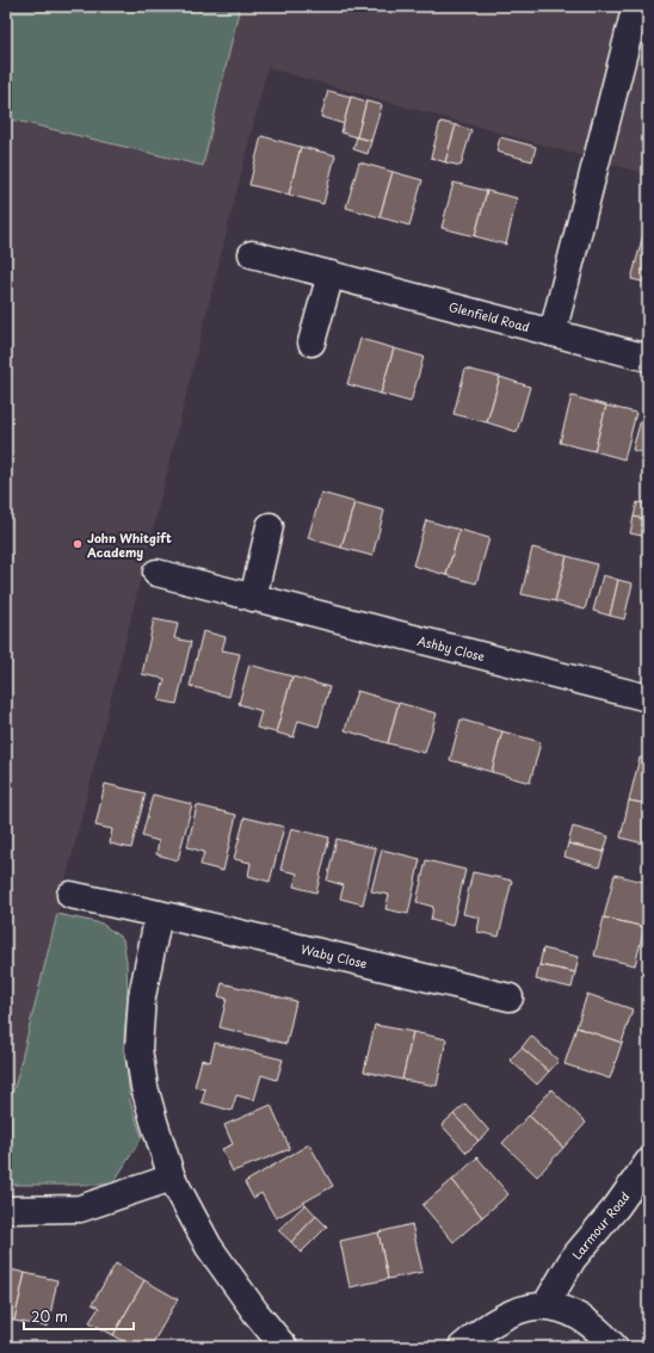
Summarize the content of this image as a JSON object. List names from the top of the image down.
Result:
{
  "streets": {
    "street": [
      "Glenfield Road",
      "Ashby Close",
      "Waby Close",
      "Larmour Road"
    ]
  },
  "places": ["John Whitgift Academy"],
  "scale_bar": "20 m"
}
